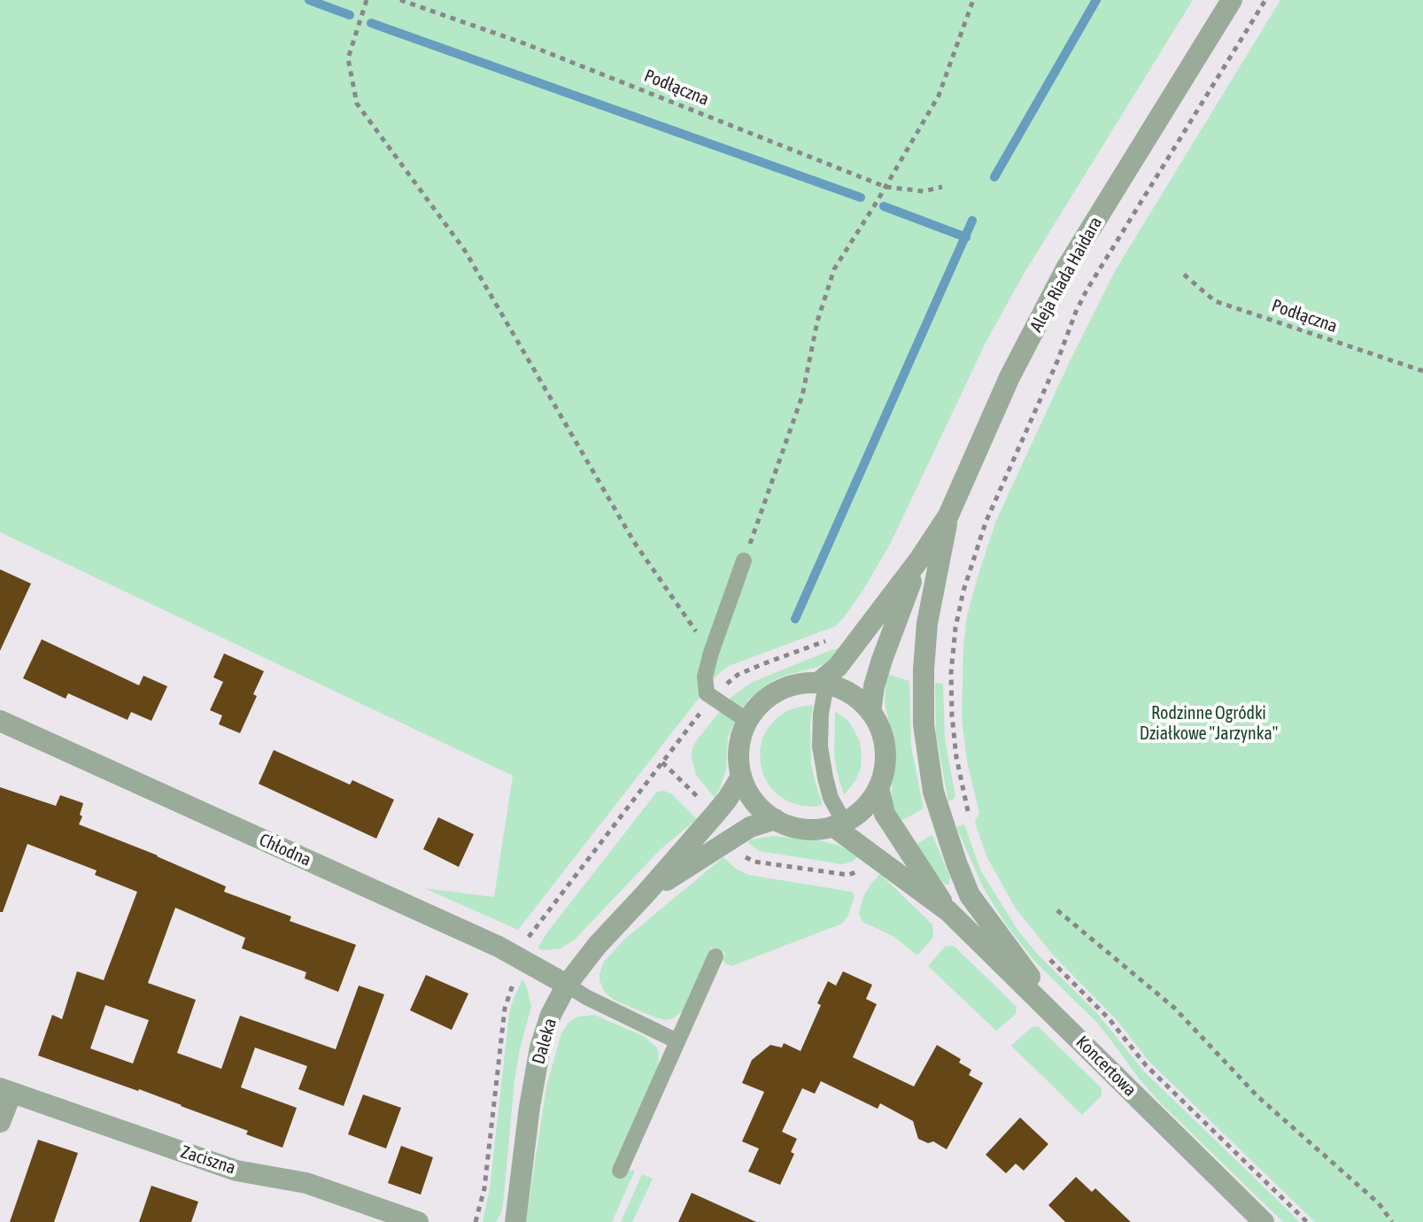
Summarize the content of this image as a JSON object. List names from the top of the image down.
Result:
{
  "streets": {
    "street": [
      "Aleja Riada Haidara",
      "Chłodna",
      "Daleka",
      "Koncertowa",
      "Zaciszna"
    ],
    "path": ["Podłączna"]
  },
  "crossings": [
    ["Chłodna", "Daleka"]
  ],
  "parks": ["Rodzinne Ogródki Działkowe \"Jarzynka\""]
}
